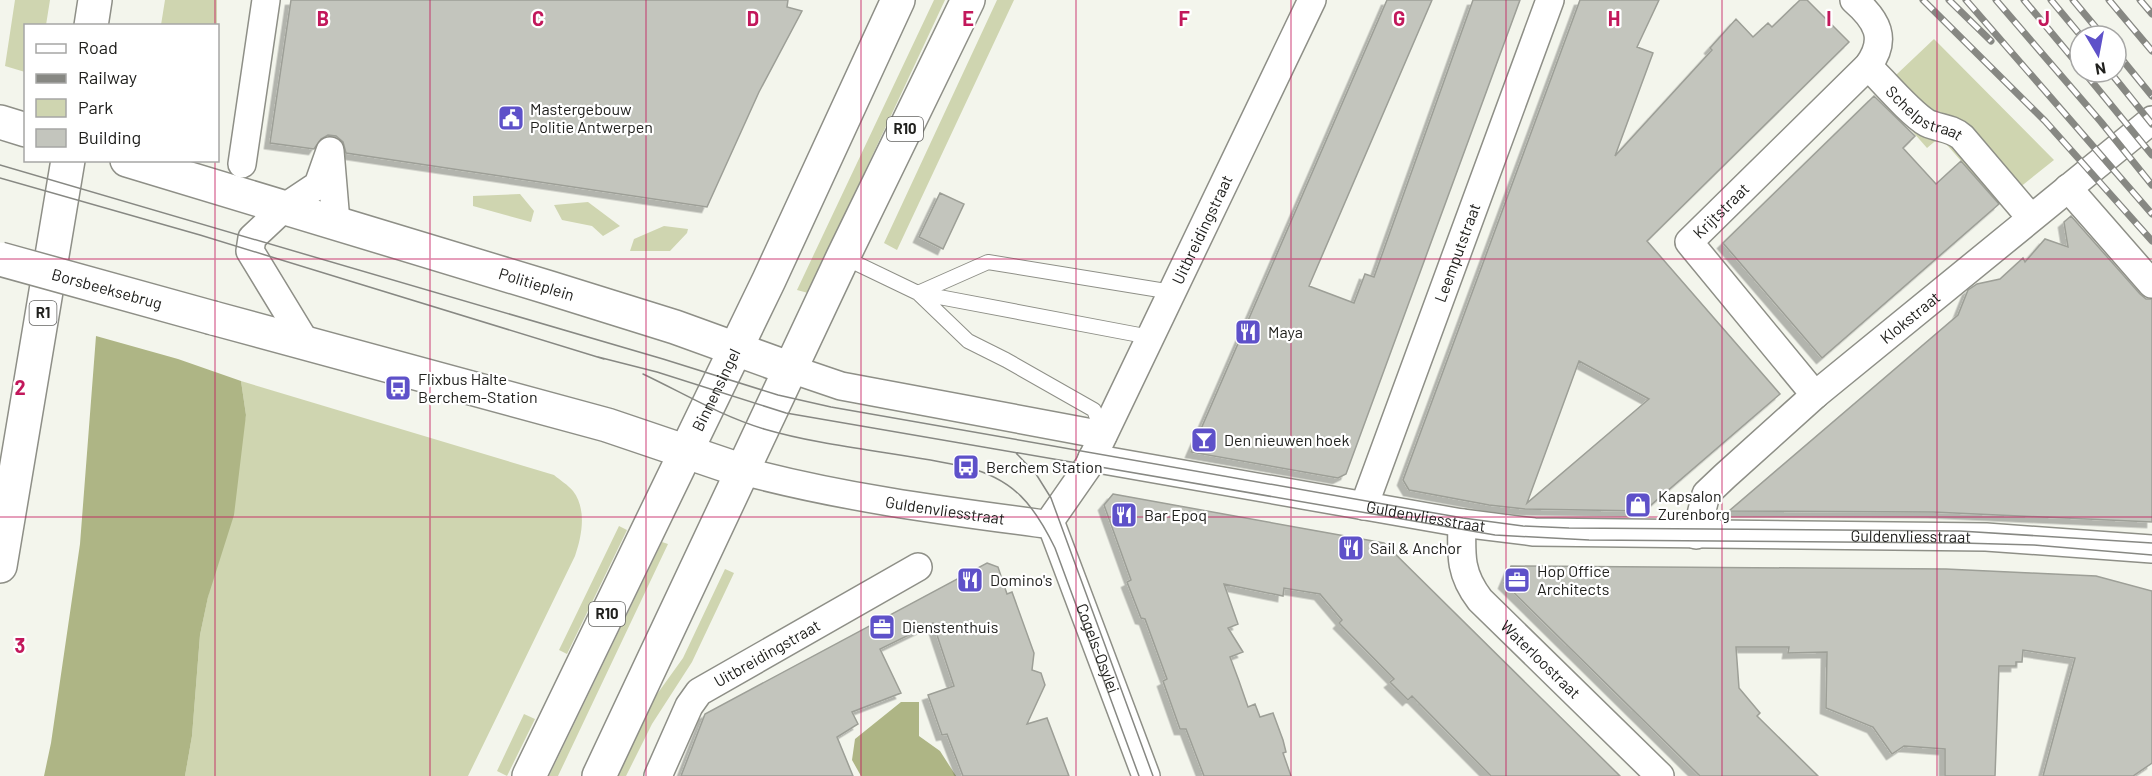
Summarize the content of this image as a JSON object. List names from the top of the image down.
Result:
{
  "streets": {
    "main road": [
      "R10",
      "Politieplein",
      "Borsbeeksebrug",
      "R1",
      "Binnensingel"
    ],
    "street": [
      "Schelpstraat",
      "Krijtstraat",
      "Uitbreidingstraat",
      "Leemputstraat",
      "Klokstraat",
      "Guldenvliesstraat",
      "Cogels-Osylei",
      "Waterloostraat"
    ]
  },
  "crossings": [
    ["Schelpstraat", "Krijtstraat"],
    ["Schelpstraat", "Klokstraat"],
    ["R10", "Politieplein"],
    ["R10", "Guldenvliesstraat"],
    ["Krijtstraat", "Klokstraat"],
    ["Uitbreidingstraat", "Guldenvliesstraat"],
    ["Leemputstraat", "Guldenvliesstraat"],
    ["Politieplein", "Binnensingel"],
    ["Politieplein", "Guldenvliesstraat"],
    ["Klokstraat", "Guldenvliesstraat"],
    ["Guldenvliesstraat", "Cogels-Osylei"],
    ["Guldenvliesstraat", "Waterloostraat"]
  ],
  "places": {
    "public building": ["Mastergebouw Politie Antwerpen"],
    "restaurant": [
      "Maya",
      "Bar Epoq",
      "Sail & Anchor",
      "Domino's"
    ],
    "bus stop": ["Flixbus Halte Berchem-Station", "Berchem Station"],
    "bar": ["Den nieuwen hoek"],
    "shop": ["Kapsalon Zurenborg"],
    "office": ["Hop Office Architects", "Dienstenthuis"]
  },
  "legend": [
    "Road",
    "Railway",
    "Park",
    "Building"
  ],
  "north": "bottom",
  "grid": {
    "columns": [
      "B",
      "C",
      "D",
      "E",
      "F",
      "G",
      "H",
      "I",
      "J"
    ],
    "rows": ["2", "3"]
  }
}
